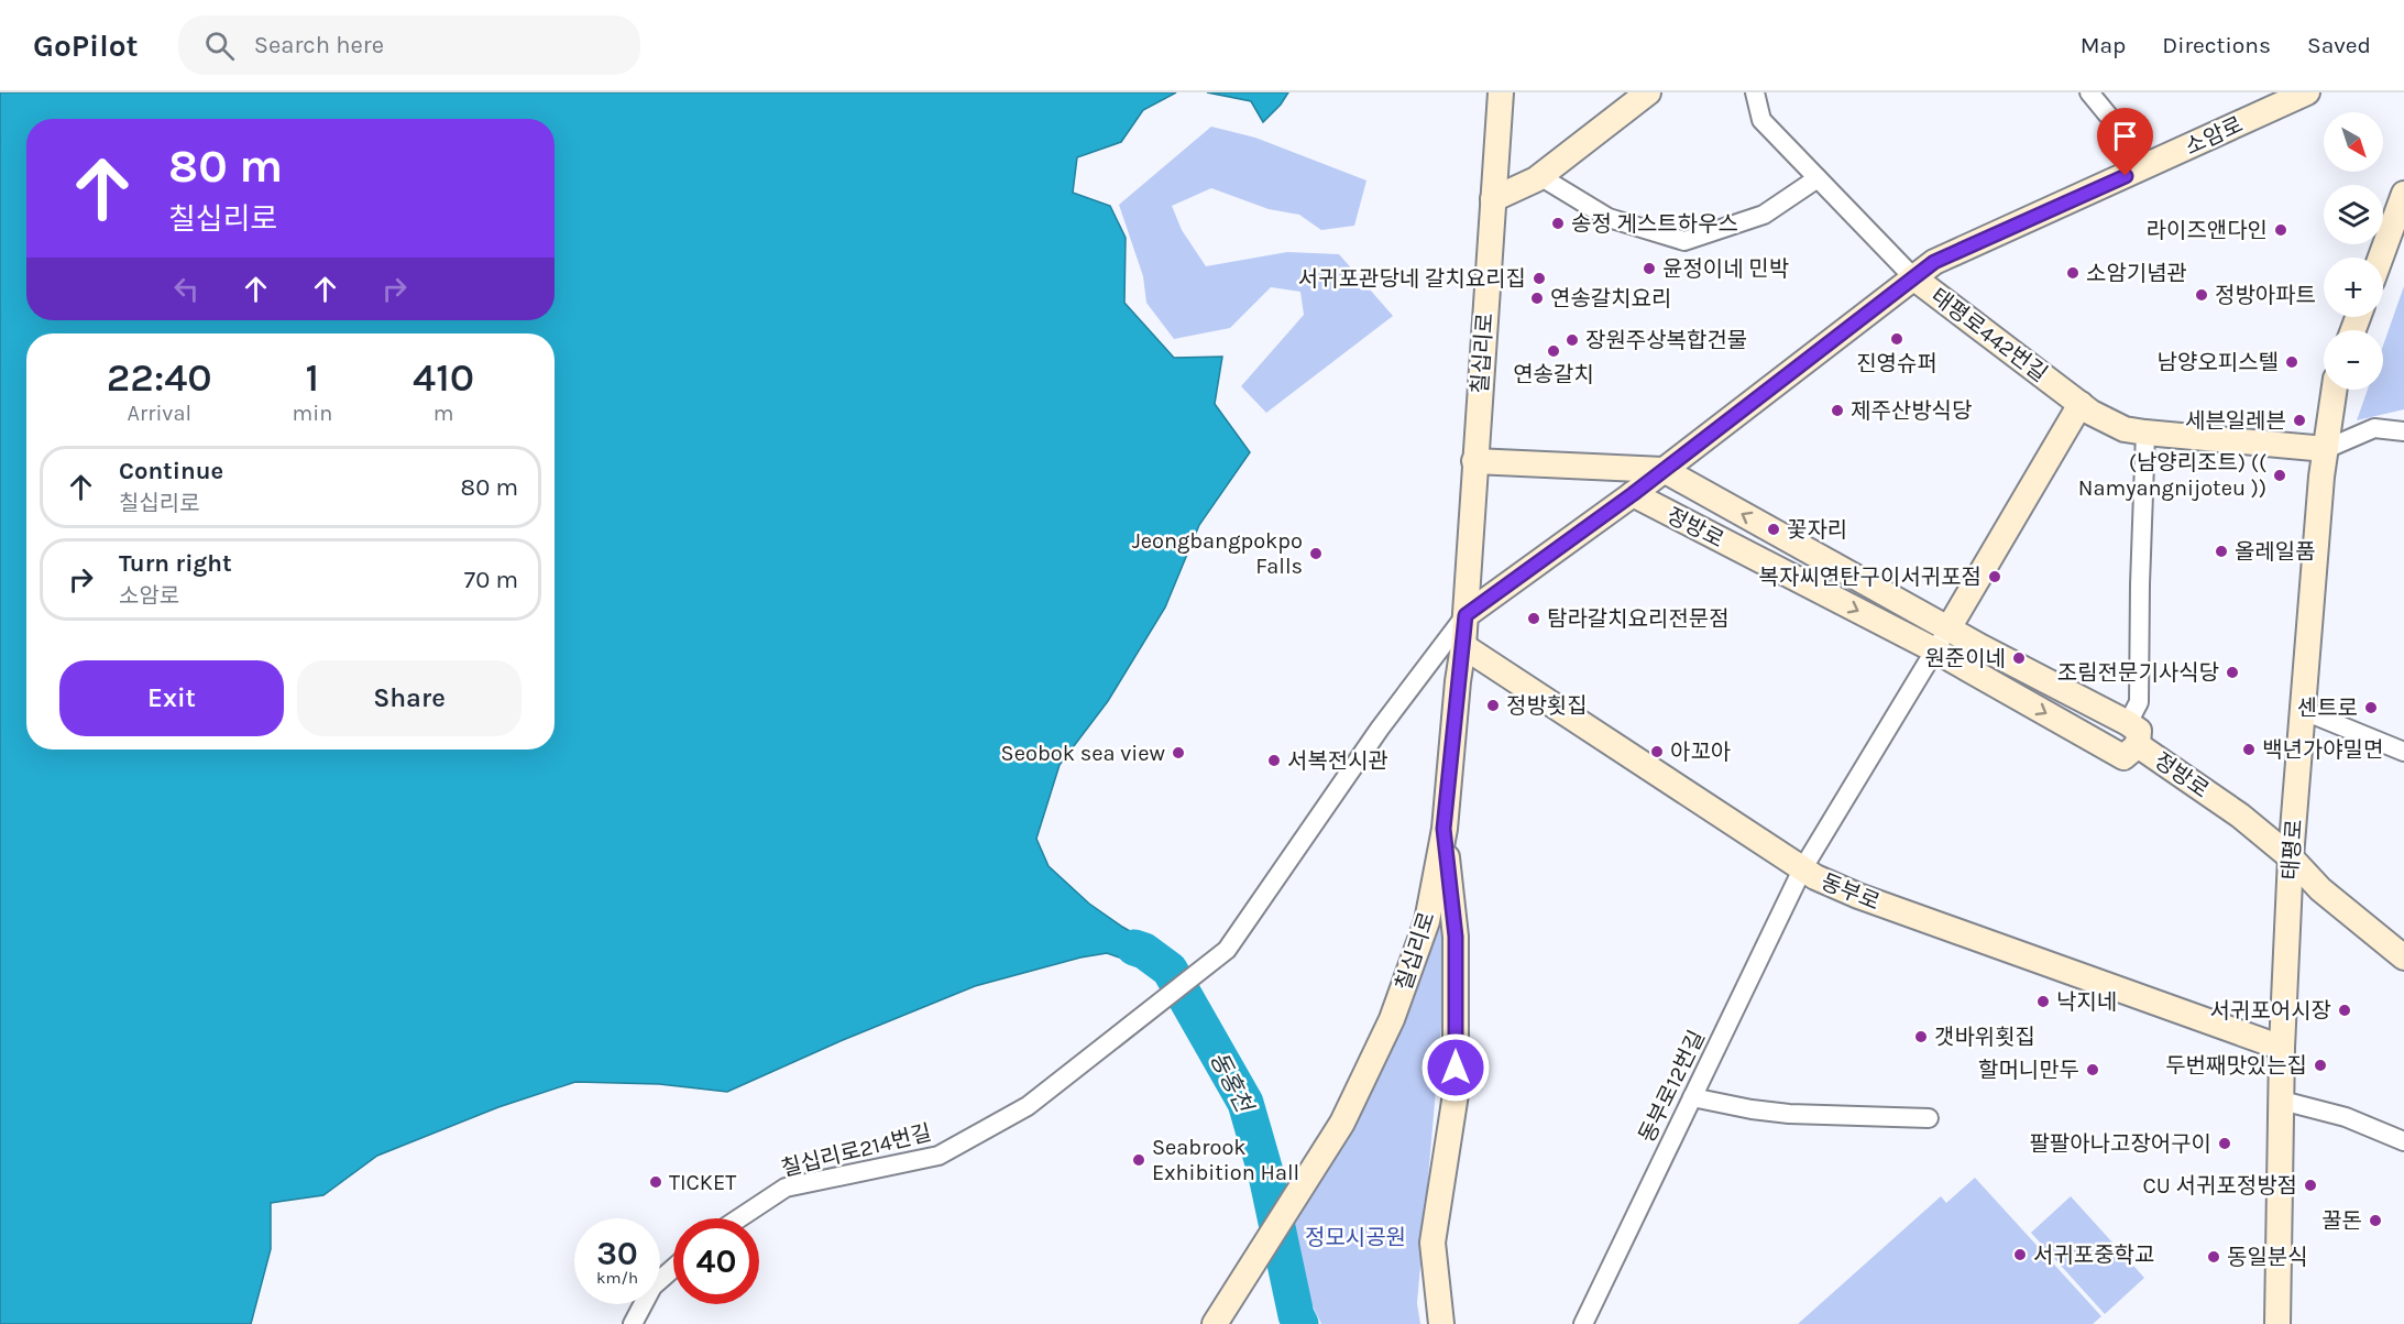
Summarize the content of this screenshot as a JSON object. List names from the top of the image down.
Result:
{
  "streets": {
    "street": [
      "소암로",
      "태평로442번길",
      "칠십리로",
      "정방로",
      "태평로",
      "동부로",
      "동부로12번길",
      "칠십리로214번길"
    ]
  },
  "crossings": [
    ["소암로", "태평로442번길"],
    ["소암로", "칠십리로"],
    ["소암로", "정방로"],
    ["소암로", "칠십리로214번길"],
    ["태평로442번길", "태평로"],
    ["칠십리로", "동부로"],
    ["칠십리로", "칠십리로214번길"],
    ["정방로", "태평로"],
    ["태평로", "동부로"],
    ["동부로", "동부로12번길"]
  ],
  "water": ["동홍천"],
  "parks": ["정모시공원"],
  "places": [
    "송정 게스트하우스",
    "라이즈앤다인",
    "윤정이네 민박",
    "소암기념관",
    "서귀포관당네 갈치요리집",
    "정방아파트",
    "연송갈치요리",
    "진영슈퍼",
    "장원주상복합건물",
    "연송갈치",
    "남양오피스텔",
    "제주산방식당",
    "세븐일레븐",
    "(남양리조트) (( Namyangnijoteu ))",
    "꽃자리",
    "올레일품",
    "Jeongbangpokpo Falls",
    "복자씨연탄구이서귀포점",
    "탐라갈치요리전문점",
    "원준이네",
    "조림전문기사식당",
    "정방횟집",
    "센트로",
    "백년가야밀면",
    "아꼬아",
    "Seobok sea view",
    "서복전시관",
    "낙지네",
    "서귀포어시장",
    "갯바위횟집",
    "두번째맛있는집",
    "할머니만두",
    "팔팔아나고장어구이",
    "Seabrook Exhibition Hall",
    "TICKET",
    "CU 서귀포정방점",
    "꿀돈",
    "서귀포중학교",
    "동일분식"
  ],
  "north": "bottom right",
  "page": {
    "header": "GoPilot",
    "search": "Search here",
    "nav": ["Map", "Directions", "Saved"],
    "map_buttons": ["+", "−"],
    "turn": ["80 m", "칠십리로"],
    "eta": [
      "22:40",
      "Arrival",
      "1",
      "min",
      "410",
      "m"
    ],
    "list": [
      {
        "name": "Continue",
        "note": "칠십리로",
        "value": "80 m"
      },
      {
        "name": "Turn right",
        "note": "소암로",
        "value": "70 m"
      }
    ],
    "buttons": ["Exit", "Share"],
    "speed": "30 km/h",
    "limit": "40"
  }
}
